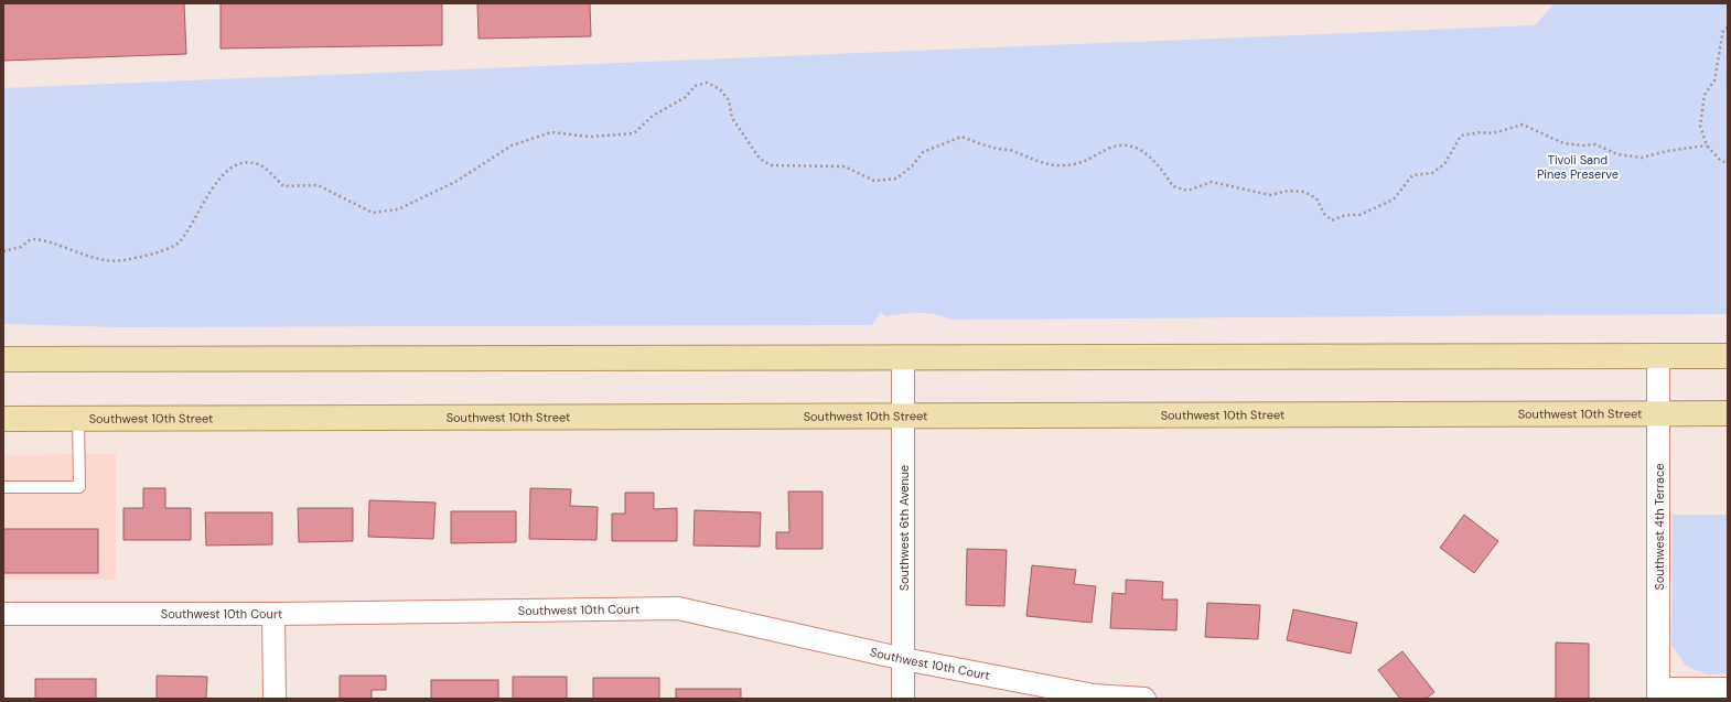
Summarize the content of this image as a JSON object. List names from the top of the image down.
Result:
{
  "streets": {
    "main road": ["Southwest 10th Street"],
    "street": ["Southwest 4th Terrace", "Southwest 6th Avenue", "Southwest 10th Court"]
  },
  "crossings": [
    ["Southwest 10th Street", "Southwest 4th Terrace"],
    ["Southwest 10th Street", "Southwest 6th Avenue"],
    ["Southwest 6th Avenue", "Southwest 10th Court"]
  ],
  "parks": ["Tivoli Sand Pines Preserve"]
}
